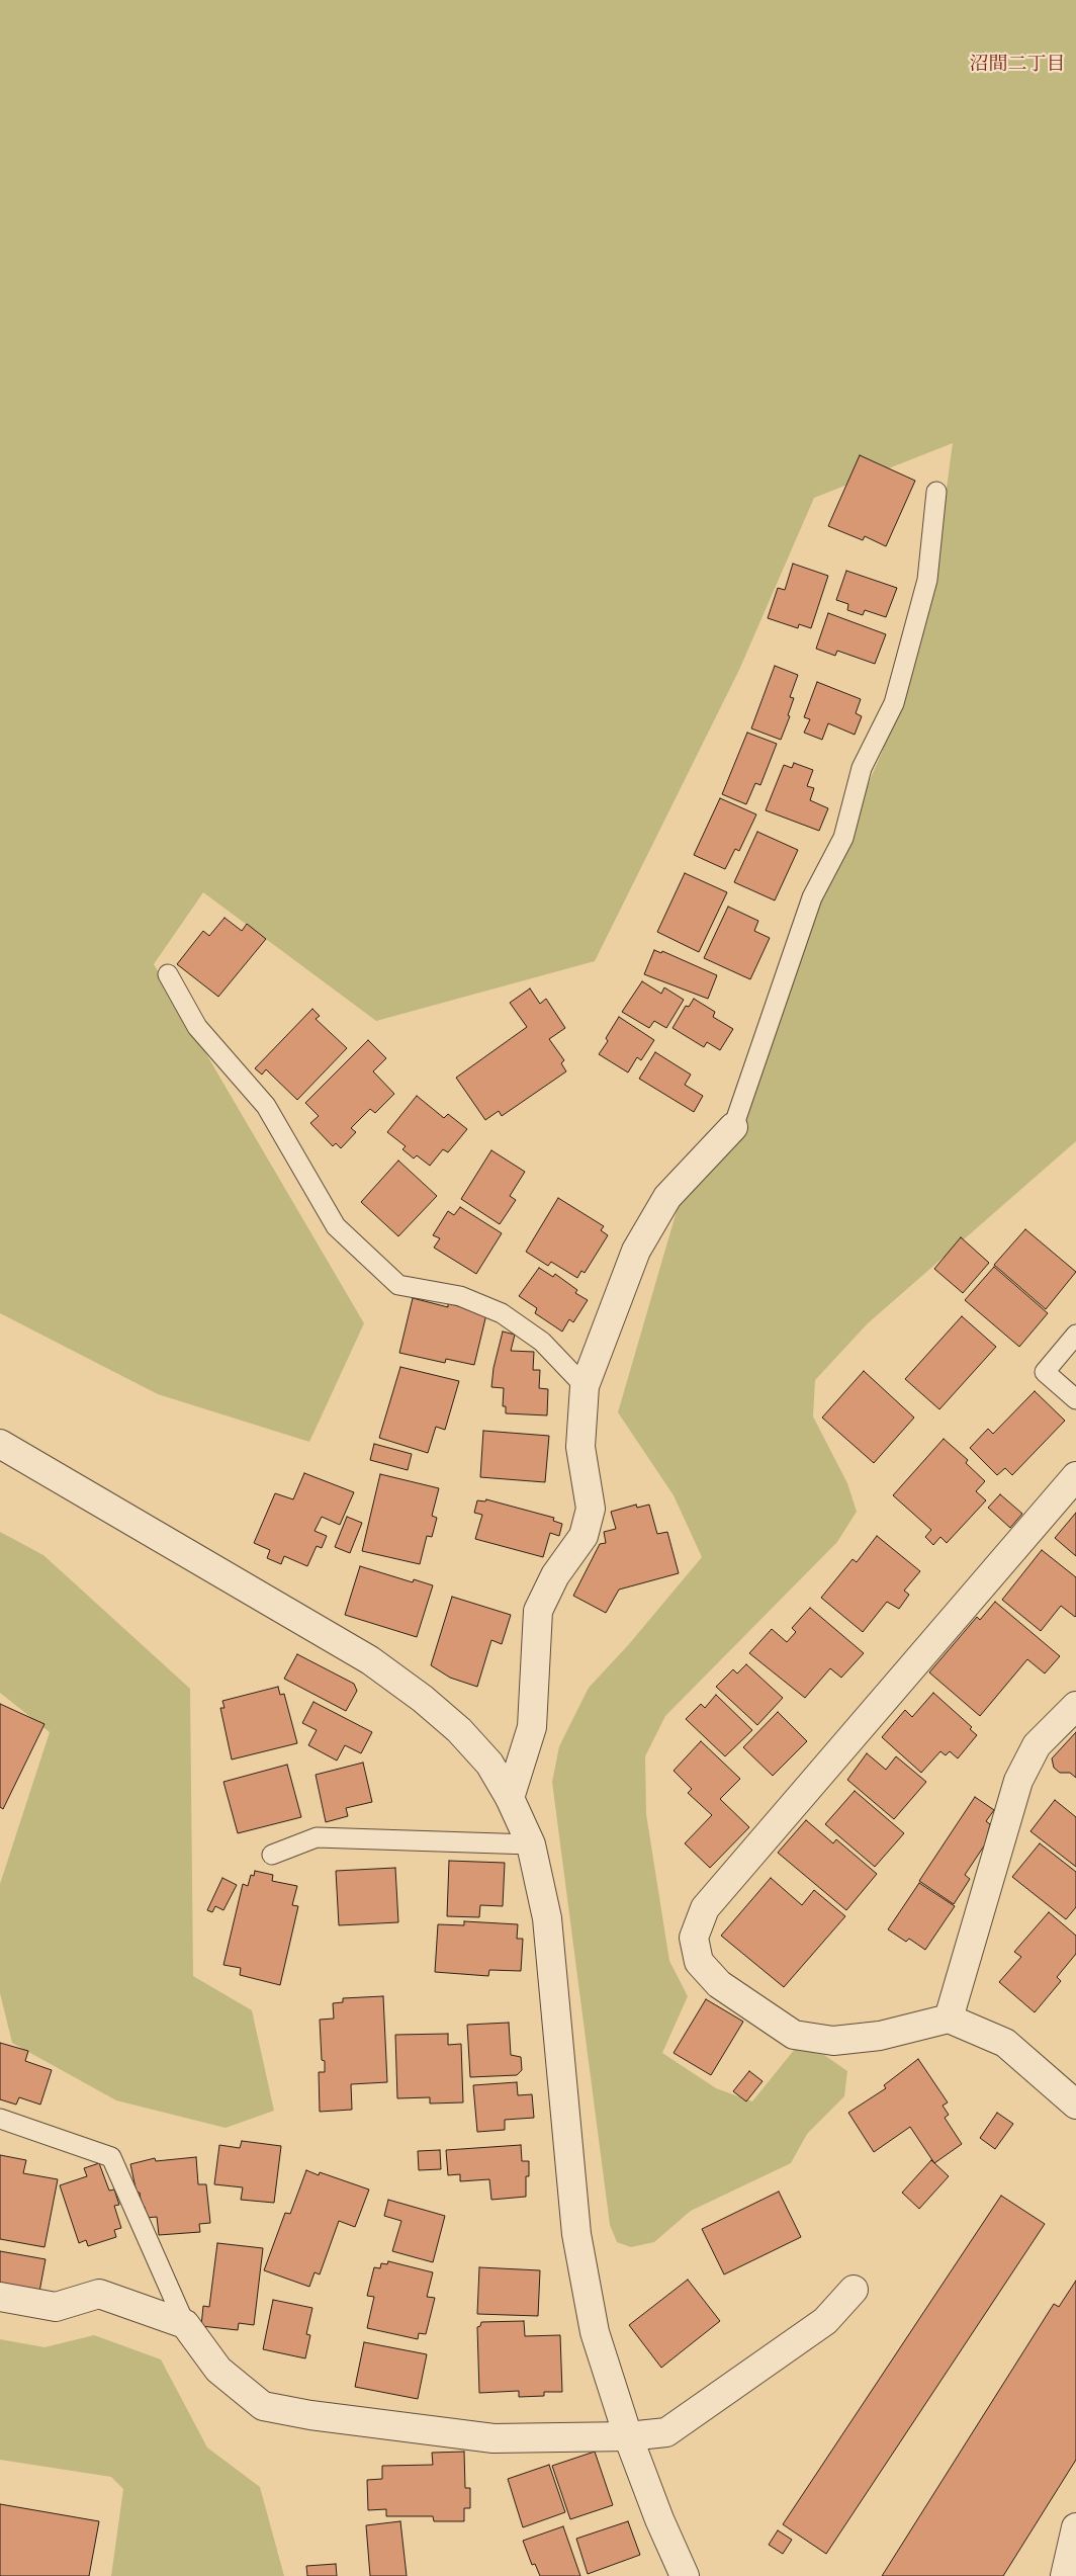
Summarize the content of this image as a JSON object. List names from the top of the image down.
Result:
{
  "districts": ["沼間二丁目"]
}
